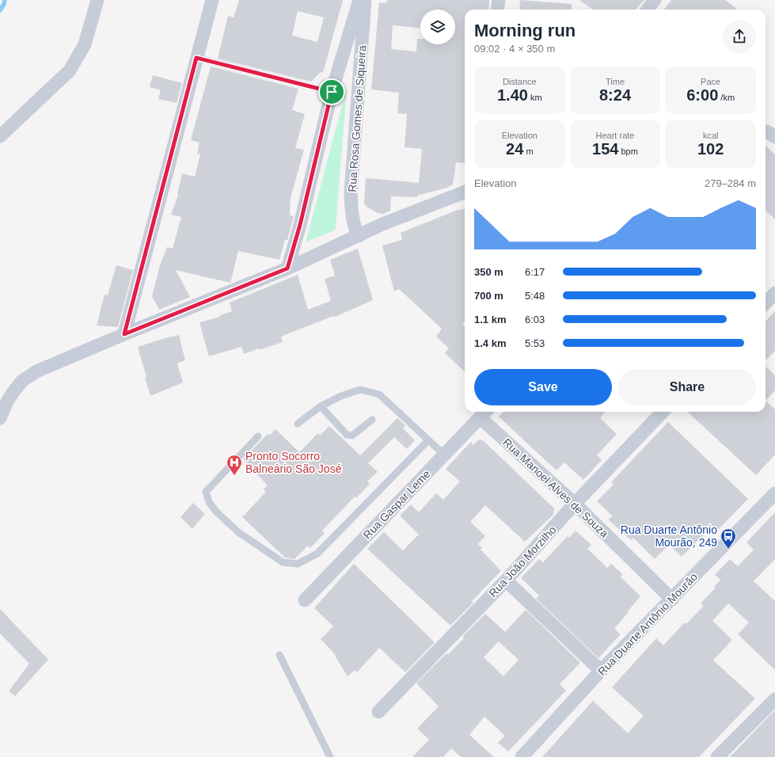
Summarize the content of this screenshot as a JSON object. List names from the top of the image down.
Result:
{
  "streets": {
    "street": [
      "Rua Rosa Gomes de Siqueira",
      "Rua Manoel Alves de Souza",
      "Rua Gaspar Leme",
      "Rua João Morzilho",
      "Rua Duarte Antônio Mourão"
    ]
  },
  "crossings": [
    ["Rua Manoel Alves de Souza", "Rua Gaspar Leme"],
    ["Rua Manoel Alves de Souza", "Rua João Morzilho"],
    ["Rua Manoel Alves de Souza", "Rua Duarte Antônio Mourão"]
  ],
  "places": {
    "hospital": ["Pronto Socorro Balneário São José"],
    "bus stop": ["Rua Duarte Antônio Mourão, 249"]
  },
  "page": {
    "heading": ["Morning run", "09:02 · 4 × 350 m"],
    "stats": [
      ["Distance", "1.40 km"],
      ["Time", "8:24"],
      ["Pace", "6:00 /km"],
      ["Elevation", "24 m"],
      ["Heart rate", "154 bpm"],
      ["kcal", "102"]
    ],
    "chart": ["Elevation", "279–284 m"],
    "list": [
      {
        "name": "350 m",
        "note": "6:17"
      },
      {
        "name": "700 m",
        "note": "5:48"
      },
      {
        "name": "1.1 km",
        "note": "6:03"
      },
      {
        "name": "1.4 km",
        "note": "5:53"
      }
    ],
    "buttons": ["Save", "Share"]
  }
}
